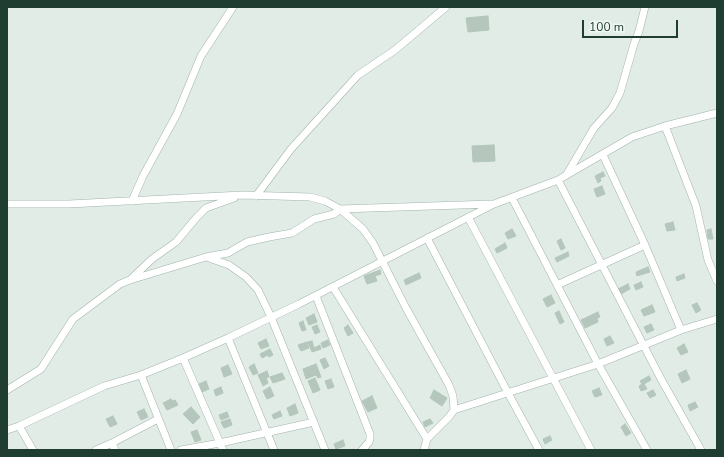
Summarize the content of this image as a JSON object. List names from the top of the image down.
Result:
{
  "scale_bar": "100 m"
}
